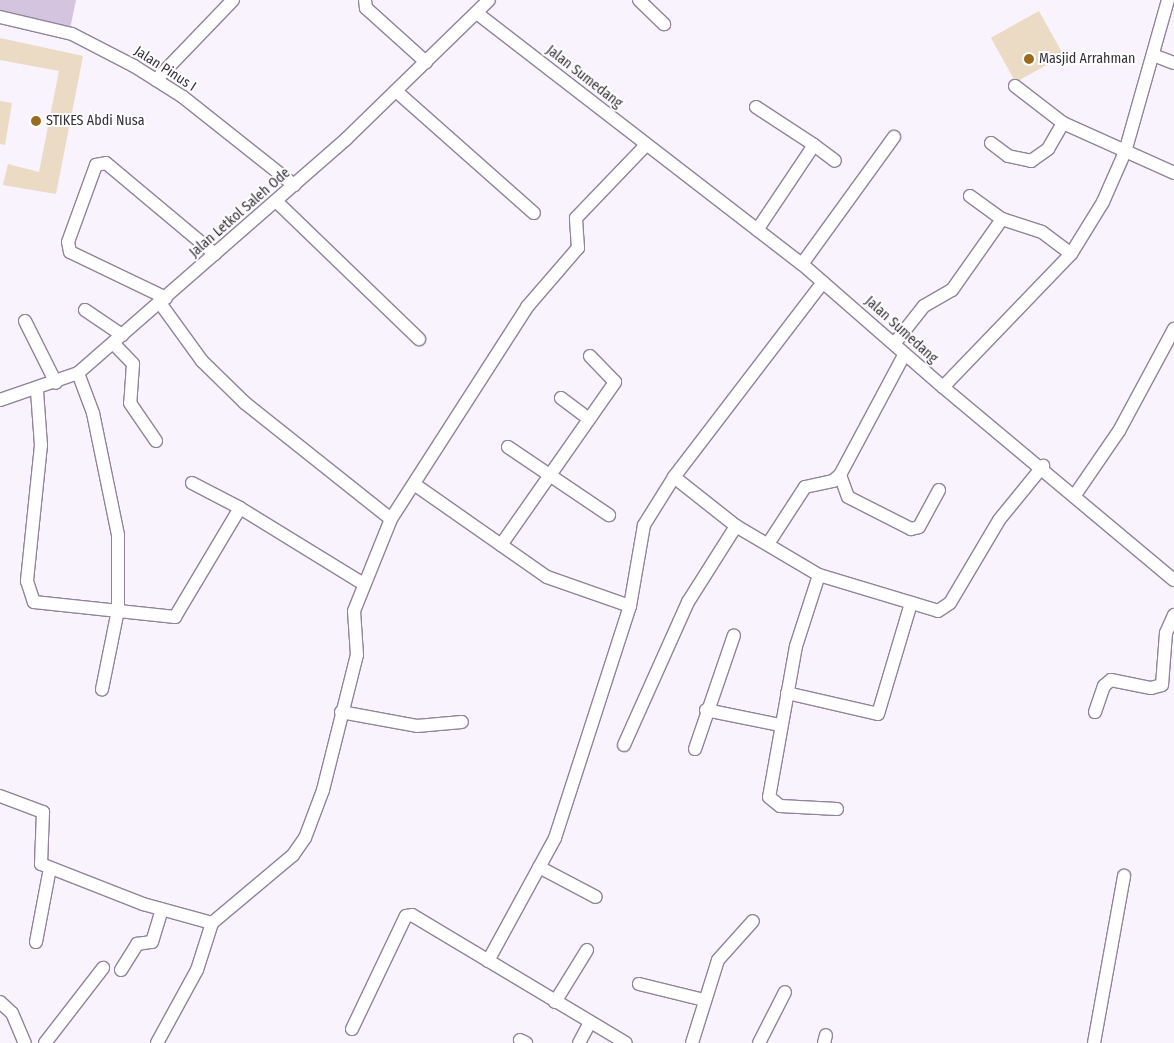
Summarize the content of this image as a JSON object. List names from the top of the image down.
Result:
{
  "streets": {
    "street": ["Jalan Pinus I", "Jalan Sumedang", "Jalan Letkol Saleh Ode"]
  },
  "crossings": [
    ["Jalan Pinus I", "Jalan Letkol Saleh Ode"],
    ["Jalan Sumedang", "Jalan Letkol Saleh Ode"]
  ],
  "places": ["Masjid Arrahman", "STIKES Abdi Nusa"]
}
